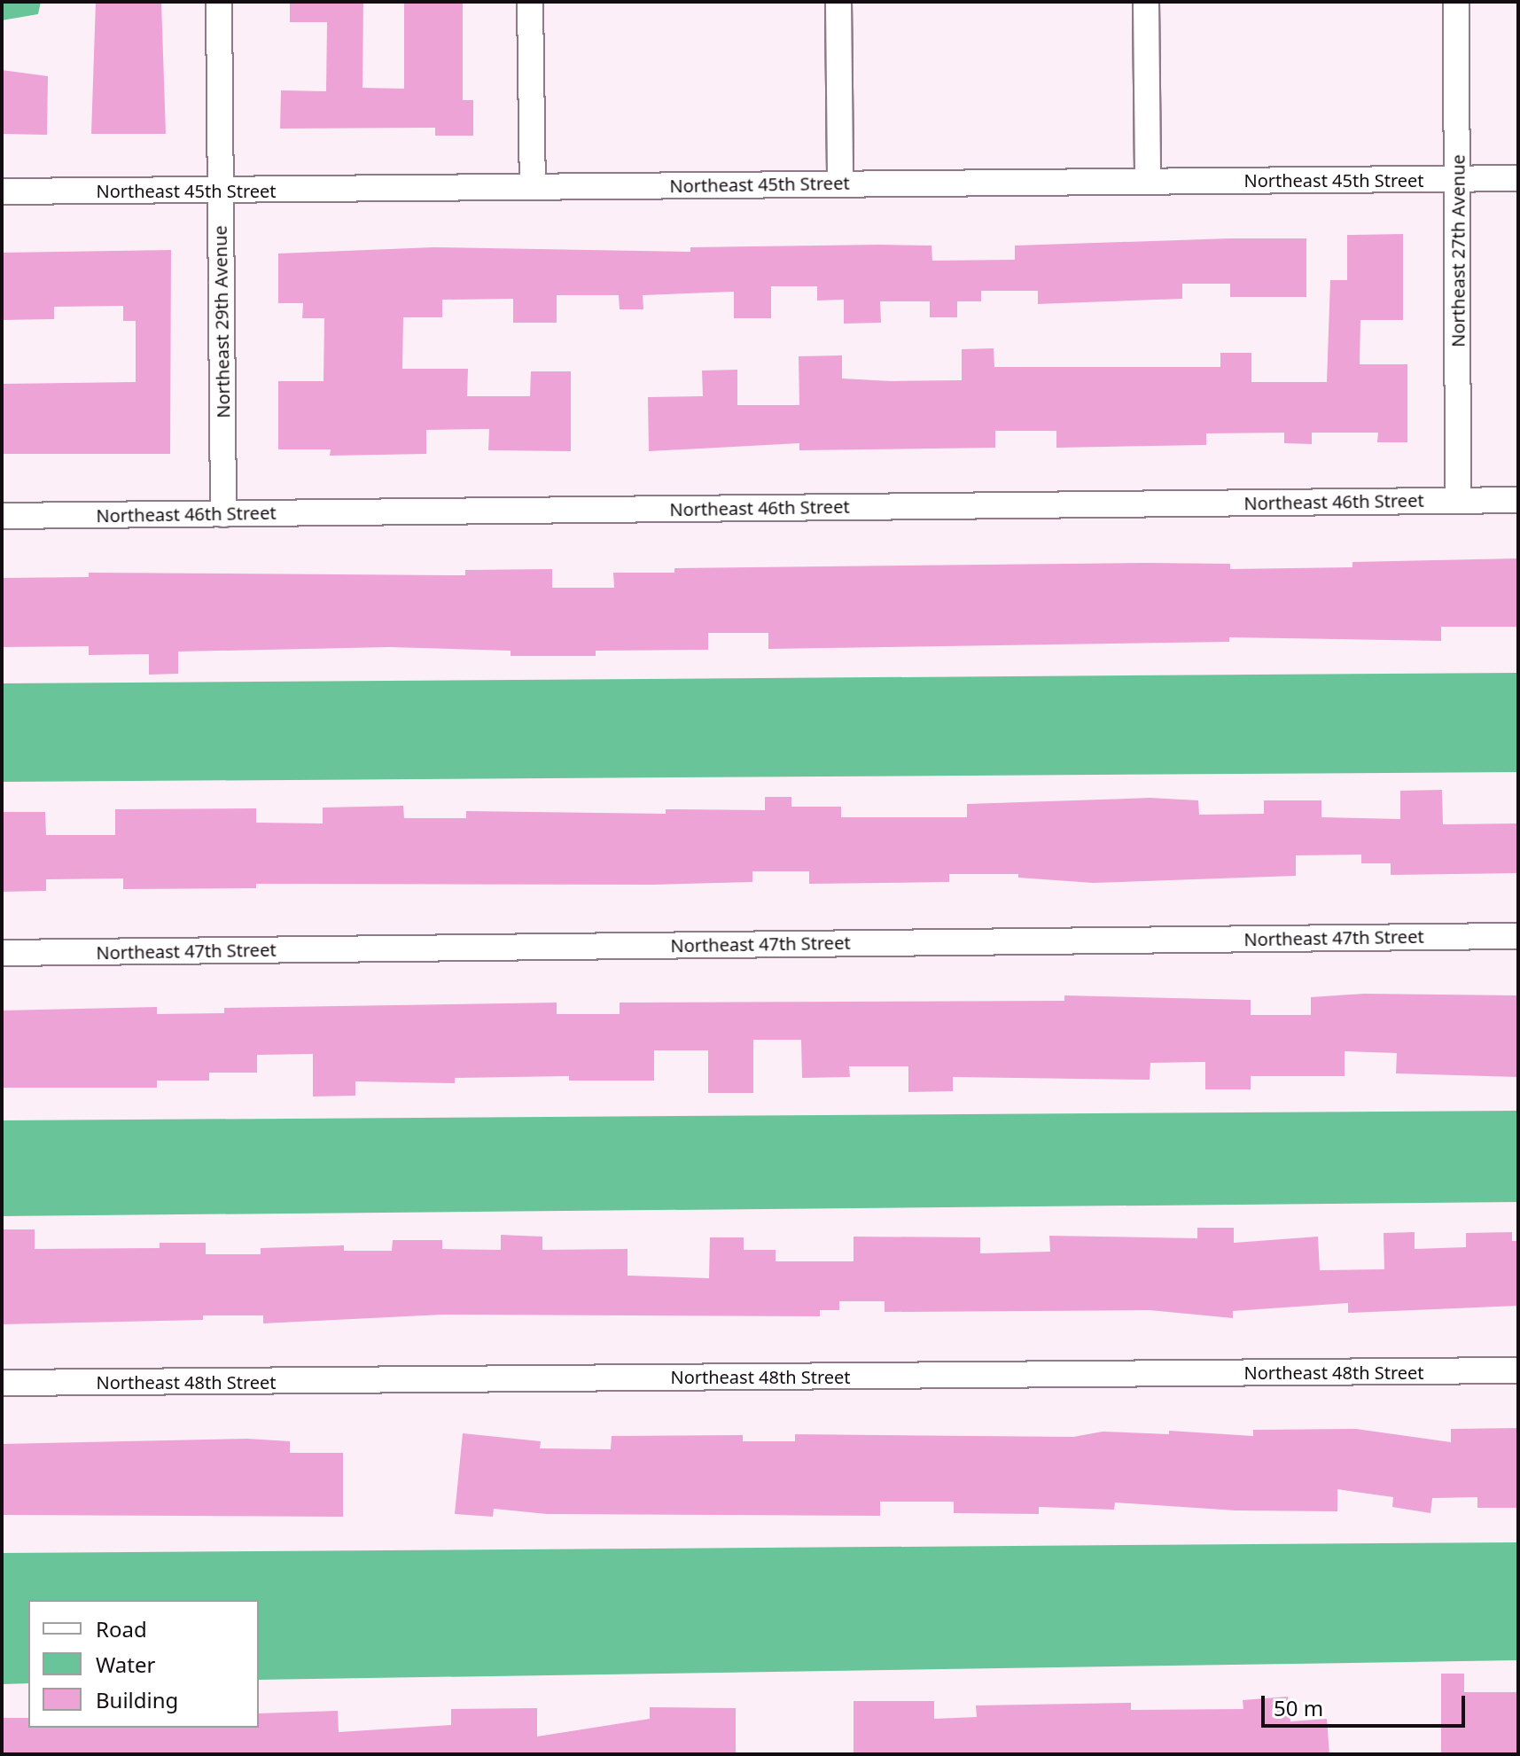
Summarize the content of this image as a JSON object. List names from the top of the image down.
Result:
{
  "streets": {
    "street": [
      "Northeast 45th Street",
      "Northeast 27th Avenue",
      "Northeast 29th Avenue",
      "Northeast 46th Street",
      "Northeast 47th Street",
      "Northeast 48th Street"
    ]
  },
  "crossings": [
    ["Northeast 45th Street", "Northeast 27th Avenue"],
    ["Northeast 45th Street", "Northeast 29th Avenue"],
    ["Northeast 27th Avenue", "Northeast 46th Street"],
    ["Northeast 29th Avenue", "Northeast 46th Street"]
  ],
  "legend": ["Road", "Water", "Building"],
  "scale_bar": "50 m"
}
